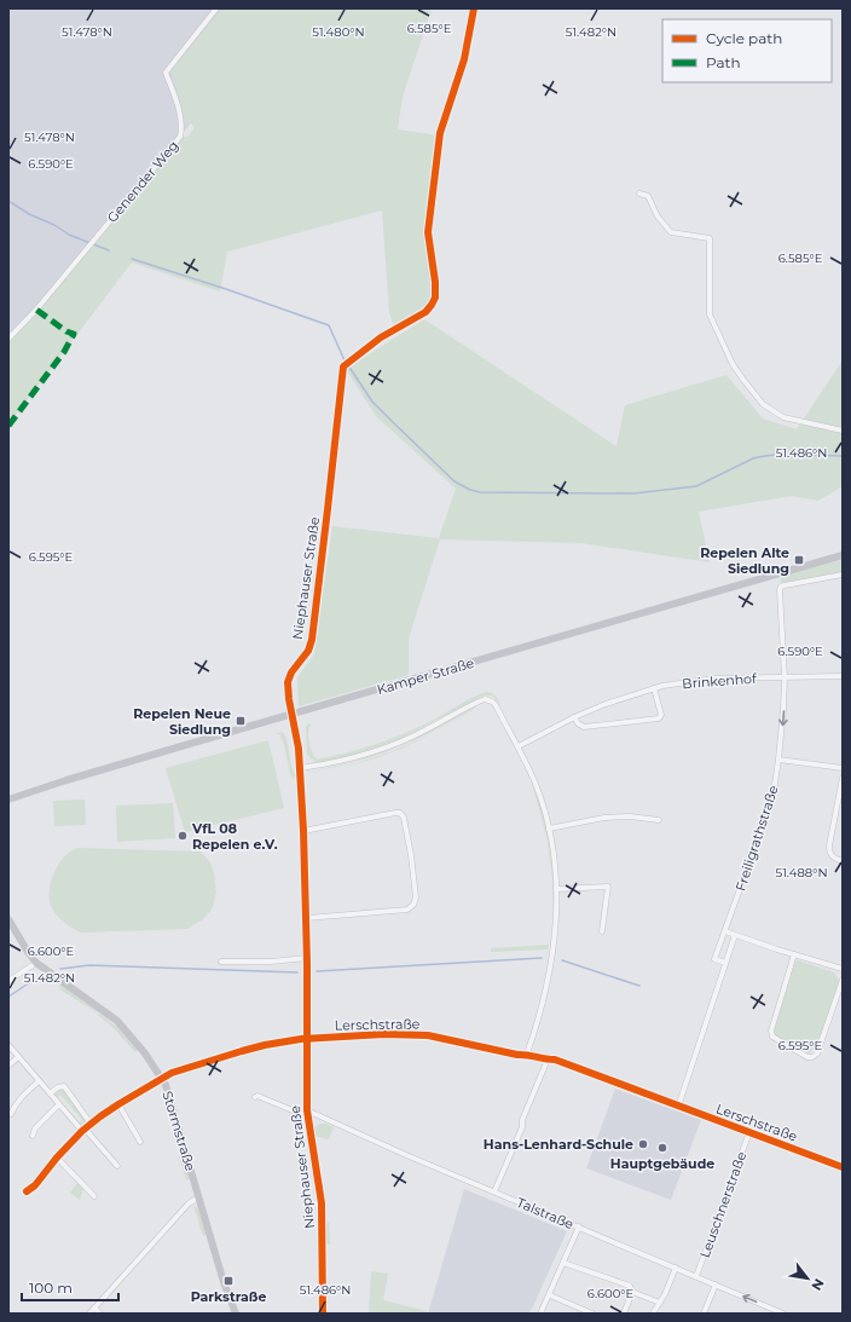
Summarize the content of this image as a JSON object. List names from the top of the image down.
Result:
{
  "streets": {
    "main road": ["Kamper Straße", "Stormstraße"],
    "street": [
      "Genender Weg",
      "Niephauser Straße",
      "Brinkenhof",
      "Freiligrathstraße",
      "Lerschstraße",
      "Leuschnerstraße",
      "Talstraße"
    ]
  },
  "crossings": [
    ["Niephauser Straße", "Kamper Straße"],
    ["Niephauser Straße", "Lerschstraße"],
    ["Niephauser Straße", "Talstraße"],
    ["Brinkenhof", "Freiligrathstraße"],
    ["Lerschstraße", "Stormstraße"],
    ["Lerschstraße", "Leuschnerstraße"],
    ["Leuschnerstraße", "Talstraße"]
  ],
  "places": {
    "transit": ["Repelen Alte Siedlung", "Repelen Neue Siedlung", "Parkstraße"],
    "other": ["VfL 08 Repelen e.V.", "Hans-Lenhard-Schule", "Hauptgebäude"]
  },
  "legend": ["Cycle path", "Path"],
  "scale_bar": "100 m",
  "north": "bottom right",
  "coordinates": [
    "6.585°E",
    "51.478°N",
    "51.480°N",
    "51.482°N",
    "6.590°E",
    "51.486°N",
    "6.595°E",
    "51.488°N",
    "6.600°E"
  ]
}
